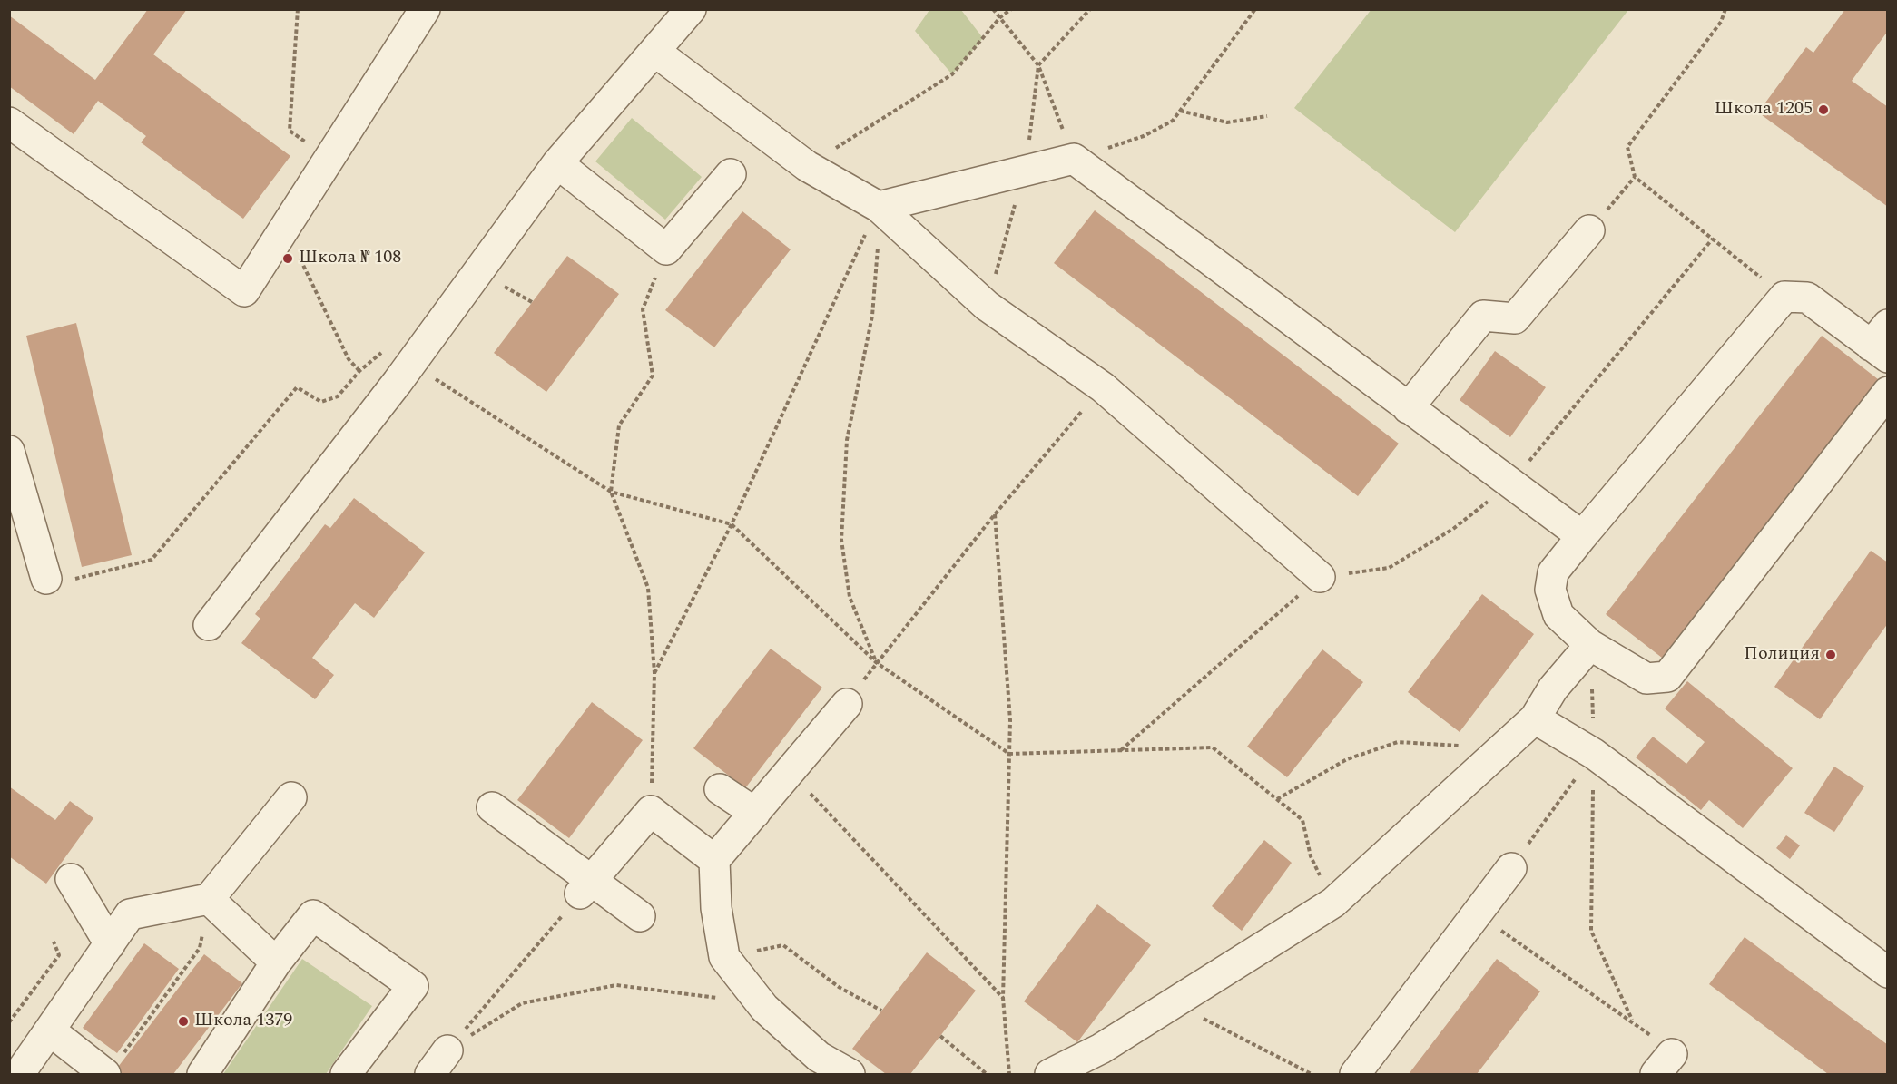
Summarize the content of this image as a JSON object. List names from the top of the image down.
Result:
{
  "places": [
    "Школа 1205",
    "Школа № 108",
    "Полиция",
    "Школа 1379"
  ]
}
